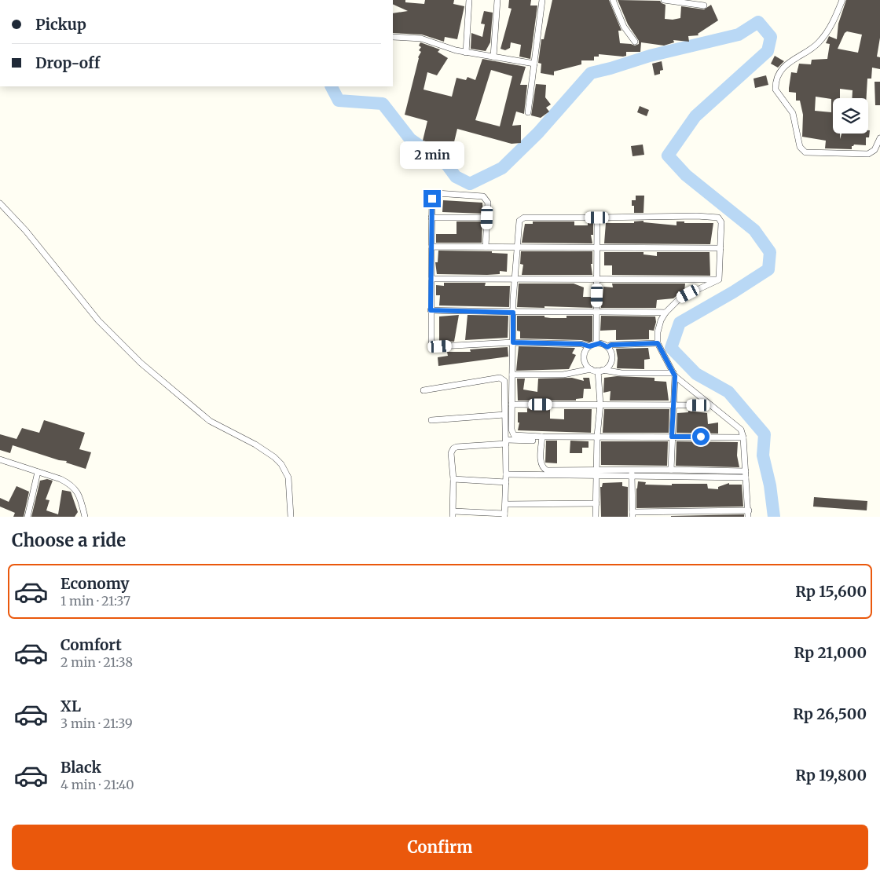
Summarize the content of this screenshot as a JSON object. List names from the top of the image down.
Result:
{
  "page": {
    "banner": ["Pickup", "Drop-off"],
    "bubble": "2 min",
    "heading": "Choose a ride",
    "list": [
      {
        "name": "Economy",
        "note": "1 min · 21:37",
        "value": "Rp 15,600"
      },
      {
        "name": "Comfort",
        "note": "2 min · 21:38",
        "value": "Rp 21,000"
      },
      {
        "name": "XL",
        "note": "3 min · 21:39",
        "value": "Rp 26,500"
      },
      {
        "name": "Black",
        "note": "4 min · 21:40",
        "value": "Rp 19,800"
      }
    ],
    "buttons": "Confirm"
  }
}
